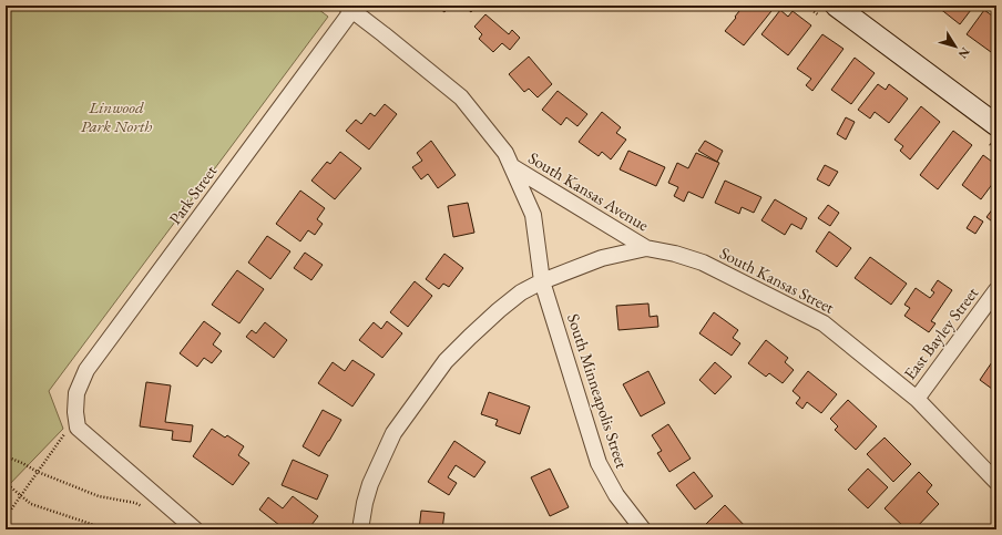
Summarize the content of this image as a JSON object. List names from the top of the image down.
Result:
{
  "streets": {
    "street": [
      "South Kansas Avenue",
      "Park Street",
      "South Kansas Street",
      "East Bayley Street",
      "South Minneapolis Street"
    ]
  },
  "crossings": [
    ["South Kansas Avenue", "Park Street"],
    ["South Kansas Avenue", "South Kansas Street"],
    ["South Kansas Avenue", "South Minneapolis Street"],
    ["South Kansas Street", "East Bayley Street"],
    ["South Kansas Street", "South Minneapolis Street"]
  ],
  "parks": ["Linwood Park North"],
  "north": "bottom right"
}
